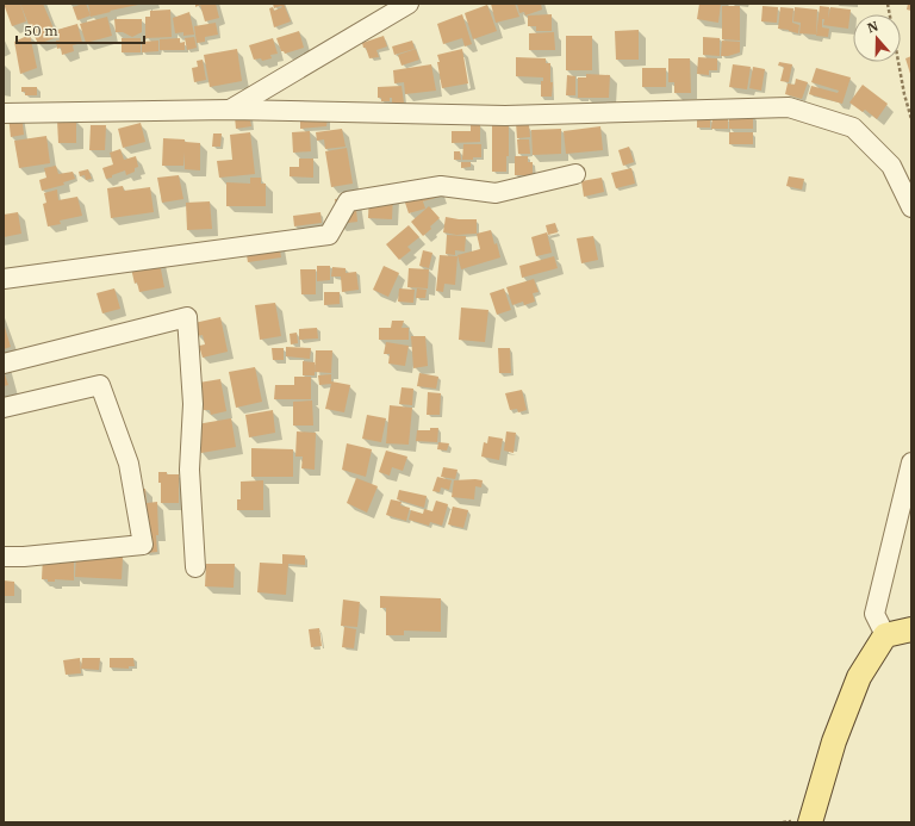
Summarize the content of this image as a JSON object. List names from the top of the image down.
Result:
{
  "scale_bar": "50 m",
  "north": "top"
}
